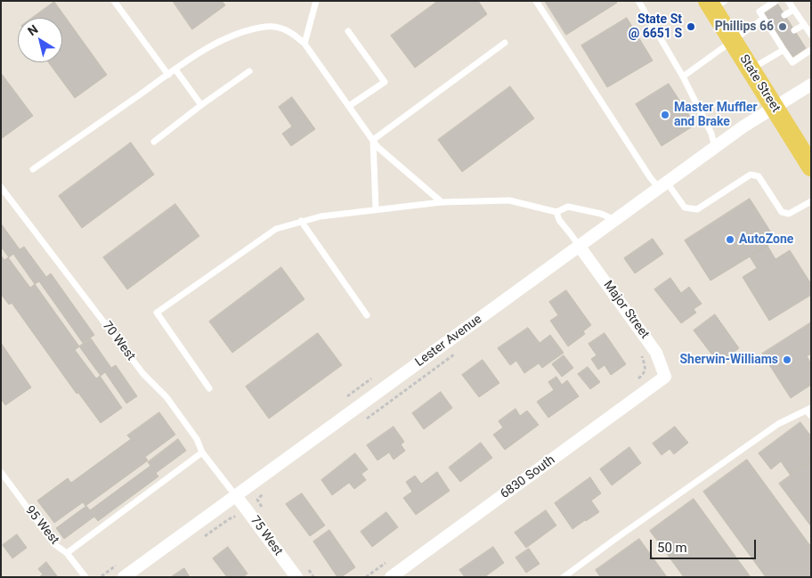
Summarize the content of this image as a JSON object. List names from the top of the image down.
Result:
{
  "streets": {
    "main road": ["State Street"],
    "street": [
      "Major Street",
      "Lester Avenue",
      "6830 South",
      "75 West"
    ],
    "lane": ["70 West", "95 West"]
  },
  "crossings": [
    ["State Street", "Lester Avenue"],
    ["Major Street", "Lester Avenue"],
    ["Major Street", "6830 South"],
    ["70 West", "Lester Avenue"],
    ["70 West", "75 West"],
    ["Lester Avenue", "75 West"]
  ],
  "places": [
    "State St @ 6651 S",
    "Phillips 66",
    "Master Muffler and Brake",
    "AutoZone",
    "Sherwin-Williams"
  ],
  "scale_bar": "50 m",
  "north": "top left"
}
